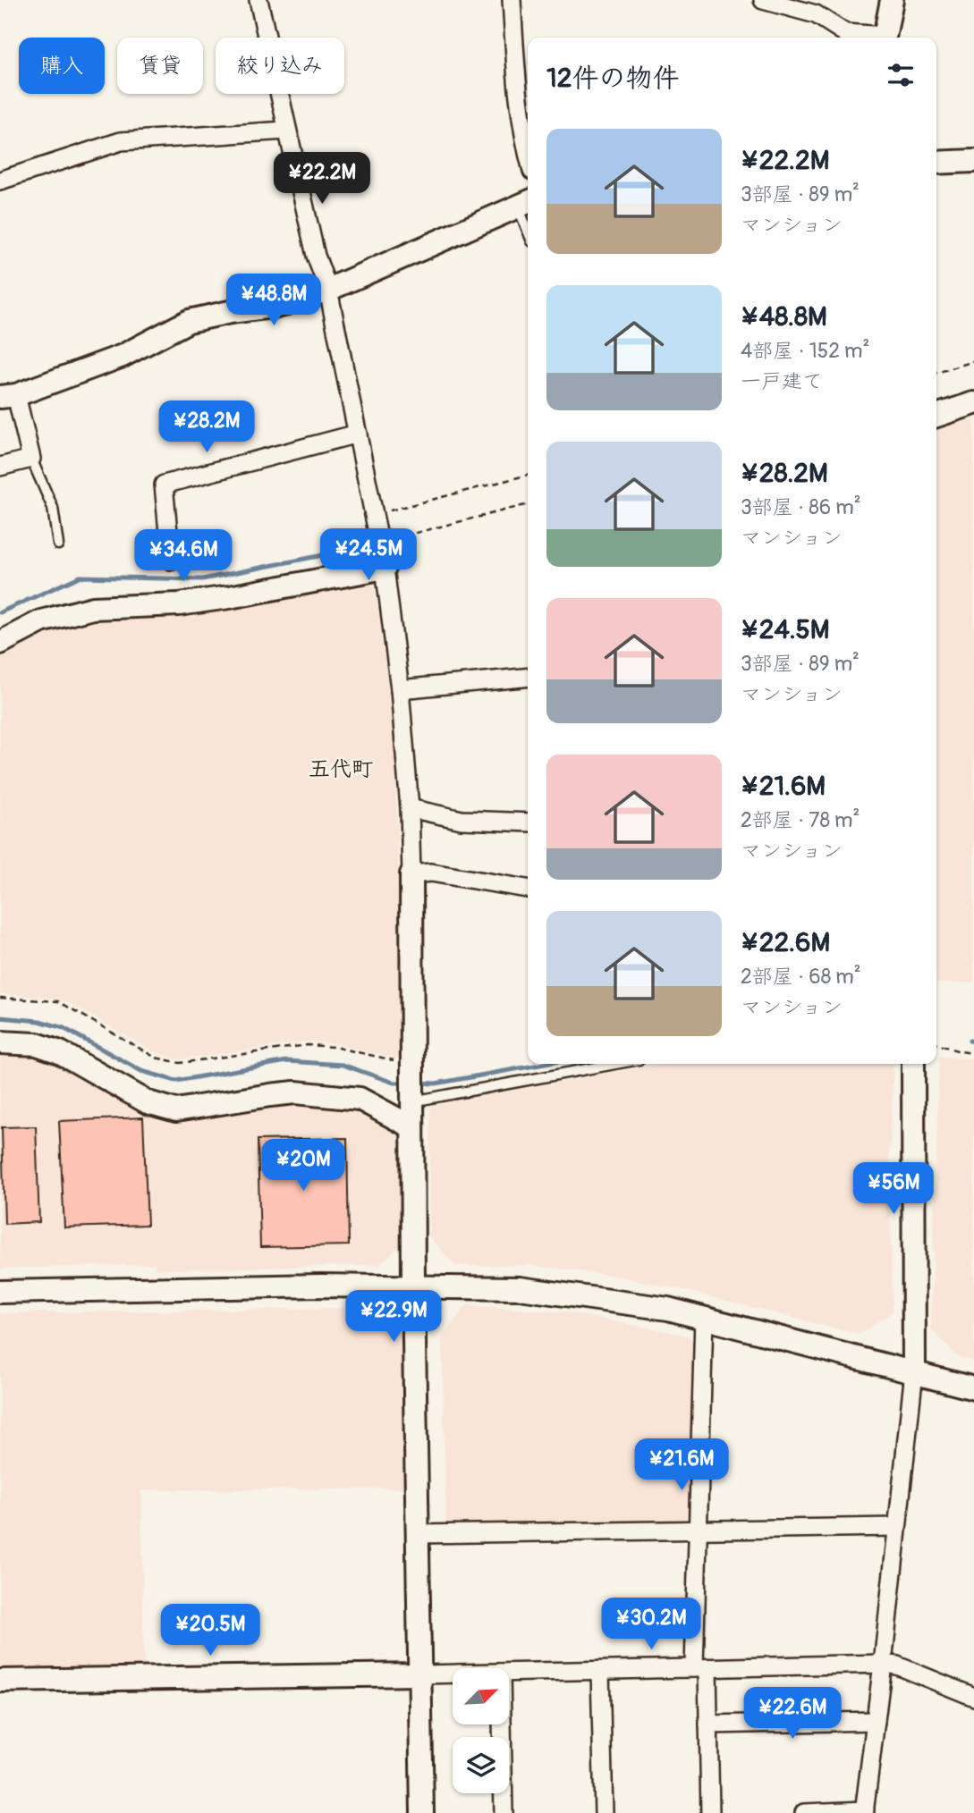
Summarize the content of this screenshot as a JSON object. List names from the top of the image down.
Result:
{
  "districts": ["五代町"],
  "north": "top right",
  "page": {
    "chip": ["購入", "賃貸", "絞り込み"],
    "heading": "12件の物件",
    "list": [
      {
        "name": "¥22.2M",
        "note": "3部屋 · 89 m² · マンション"
      },
      {
        "name": "¥48.8M",
        "note": "4部屋 · 152 m² · 一戸建て"
      },
      {
        "name": "¥28.2M",
        "note": "3部屋 · 86 m² · マンション"
      },
      {
        "name": "¥24.5M",
        "note": "3部屋 · 89 m² · マンション"
      },
      {
        "name": "¥21.6M",
        "note": "2部屋 · 78 m² · マンション"
      },
      {
        "name": "¥22.6M",
        "note": "2部屋 · 68 m² · マンション"
      }
    ],
    "price": [
      "¥22.2M",
      "¥48.8M",
      "¥28.2M",
      "¥24.5M",
      "¥34.6M",
      "¥20M",
      "¥56M",
      "¥22.9M",
      "¥21.6M",
      "¥30.2M",
      "¥20.5M",
      "¥22.6M"
    ]
  }
}
